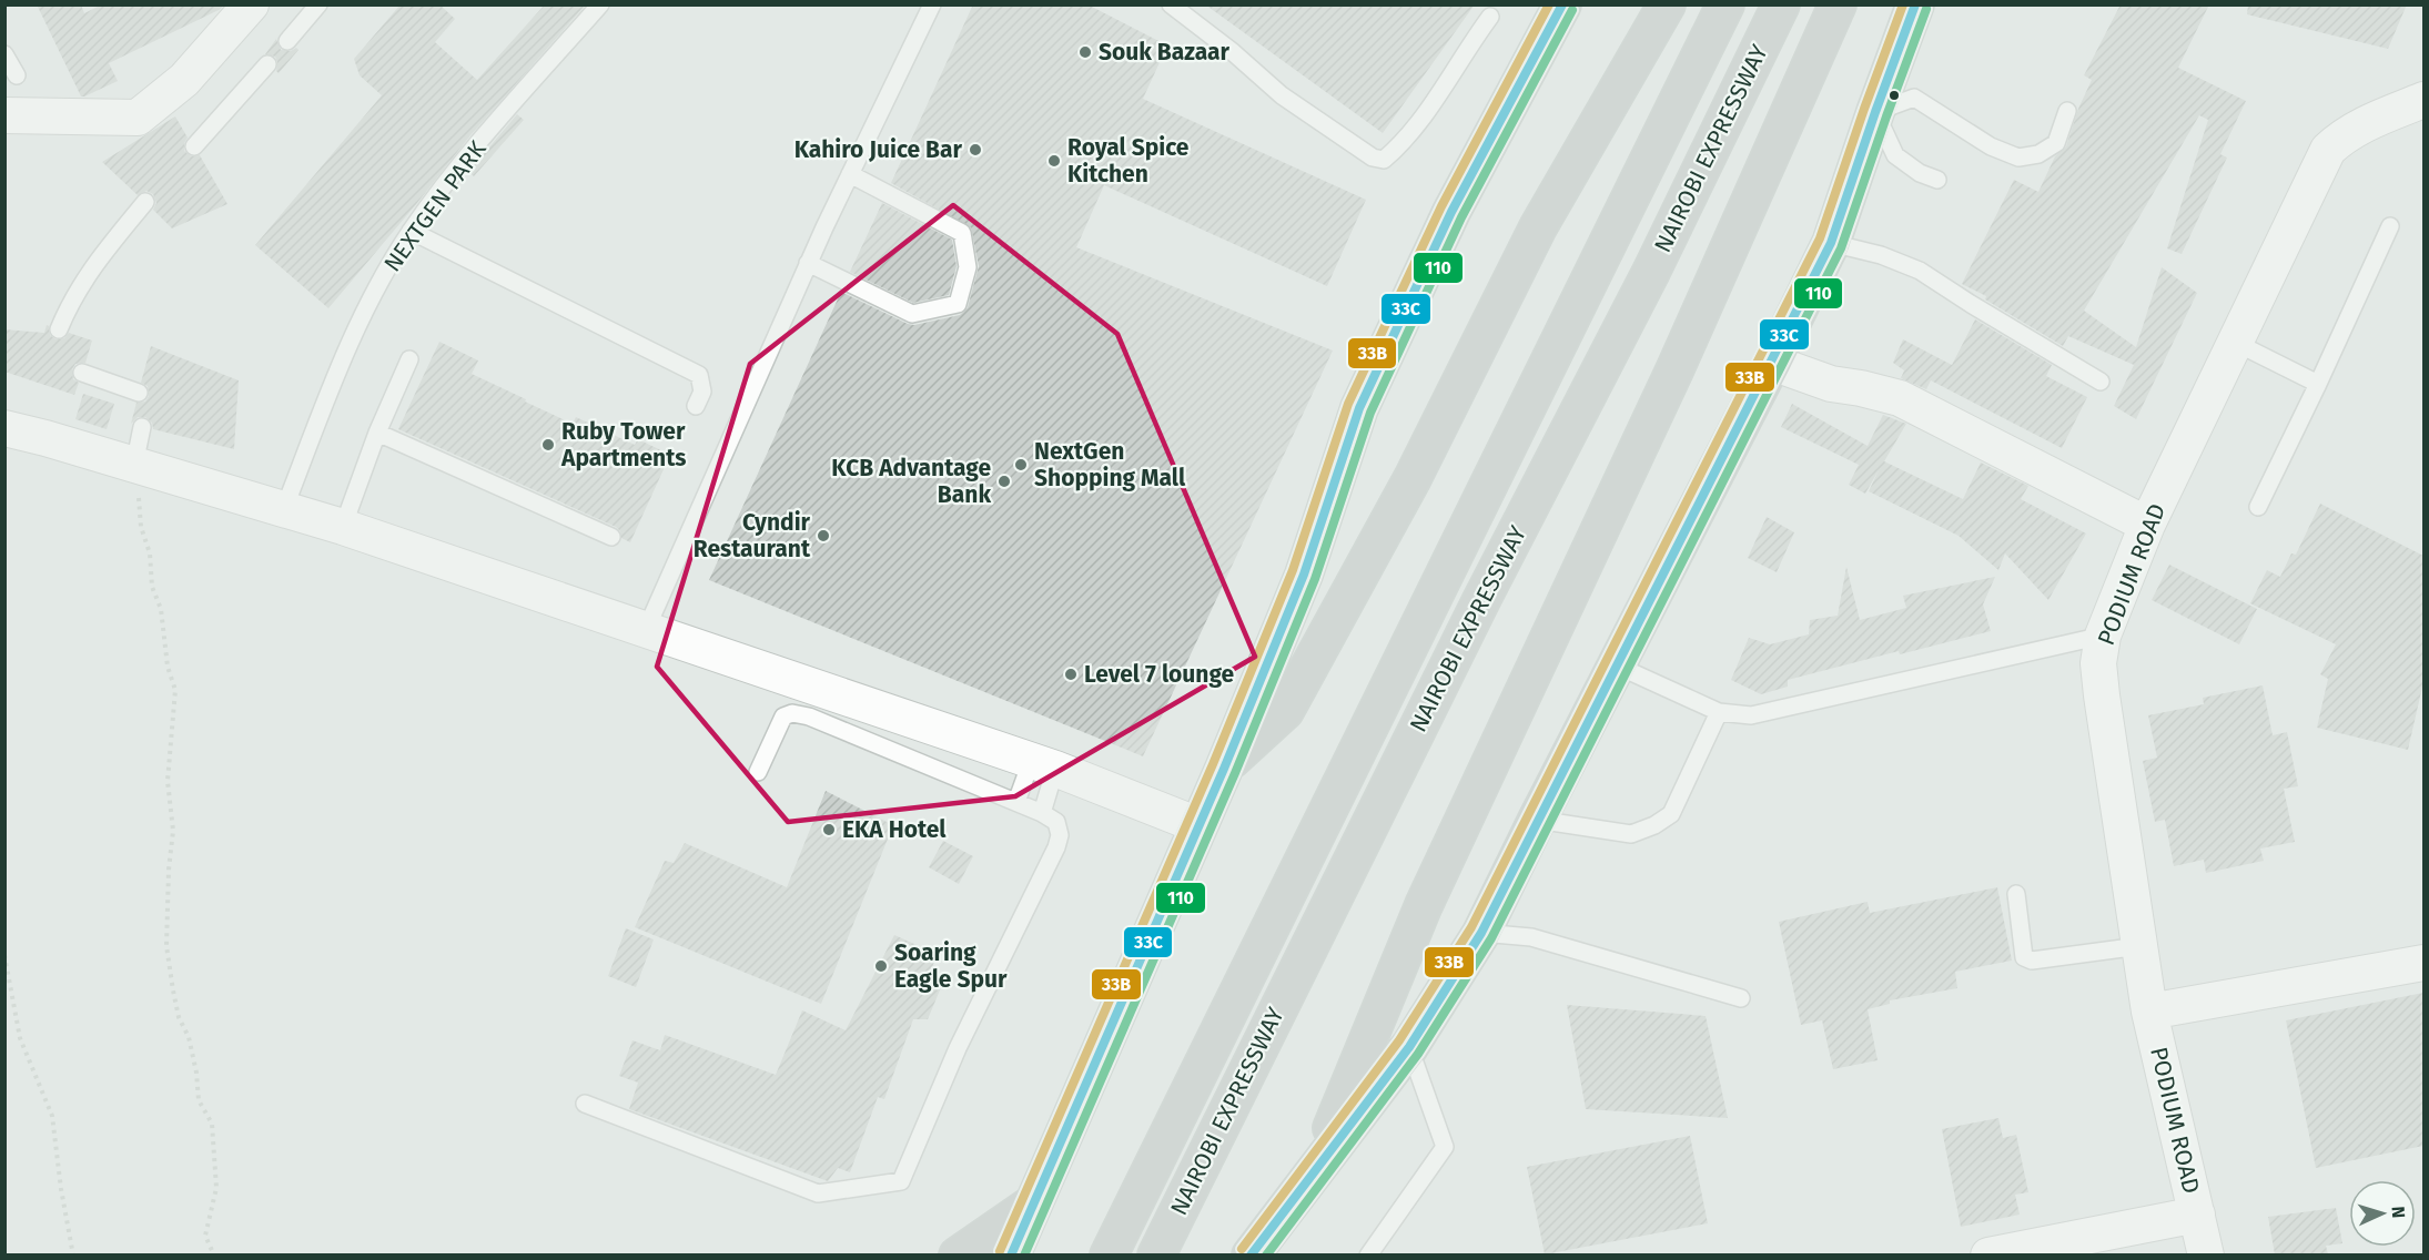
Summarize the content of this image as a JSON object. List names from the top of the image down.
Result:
{
  "streets": {
    "highway": ["NAIROBI EXPRESSWAY"],
    "street": ["PODIUM ROAD"],
    "lane": ["NEXTGEN PARK"]
  },
  "places": [
    "Souk Bazaar",
    "Kahiro Juice Bar",
    "Royal Spice Kitchen",
    "Ruby Tower Apartments",
    "NextGen Shopping Mall",
    "KCB Advantage Bank",
    "Cyndir Restaurant",
    "Level 7 lounge",
    "EKA Hotel",
    "Soaring Eagle Spur"
  ],
  "lines": ["transit line 33C", "transit line 33B", "transit line 110"],
  "north": "right"
}
